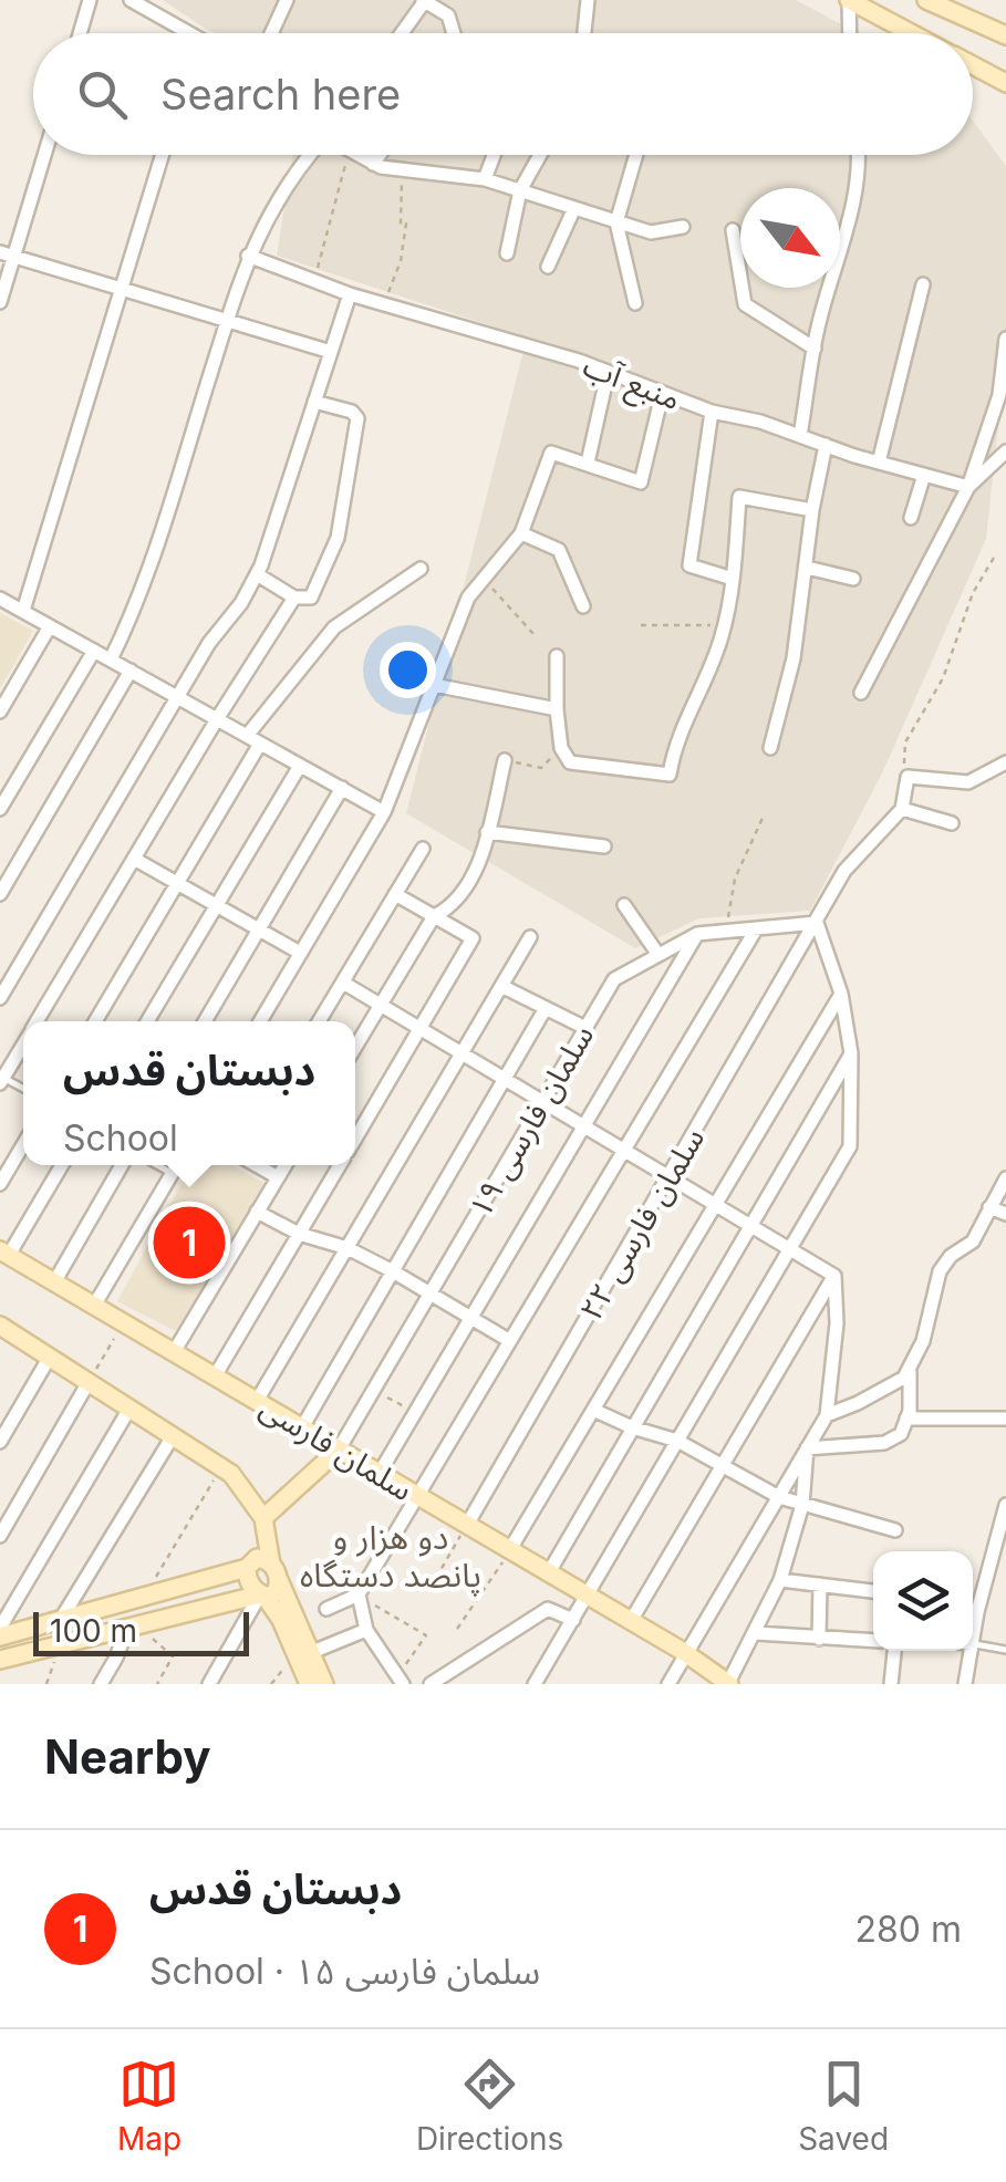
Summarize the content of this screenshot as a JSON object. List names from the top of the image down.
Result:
{
  "streets": {
    "street": [
      "منبع آب",
      "سلمان فارسی ۱۹",
      "سلمان فارسی ۲۲",
      "سلمان فارسی"
    ]
  },
  "crossings": [
    ["سلمان فارسی ۱۹", "سلمان فارسی ۲۲"],
    ["سلمان فارسی ۱۹", "سلمان فارسی"],
    ["سلمان فارسی ۲۲", "سلمان فارسی"]
  ],
  "districts": ["دو هزار و پانصد دستگاه"],
  "scale_bar": "100 m",
  "north": "bottom right",
  "page": {
    "search": "Search here",
    "popup": ["دبستان قدس", "School"],
    "pins": "1",
    "scale": "100 m",
    "heading": "Nearby",
    "list": [
      {
        "mark": "1",
        "name": "دبستان قدس",
        "note": "School · سلمان فارسی ۱۵",
        "value": "280 m"
      }
    ],
    "nav": ["Map", "Directions", "Saved"]
  }
}
